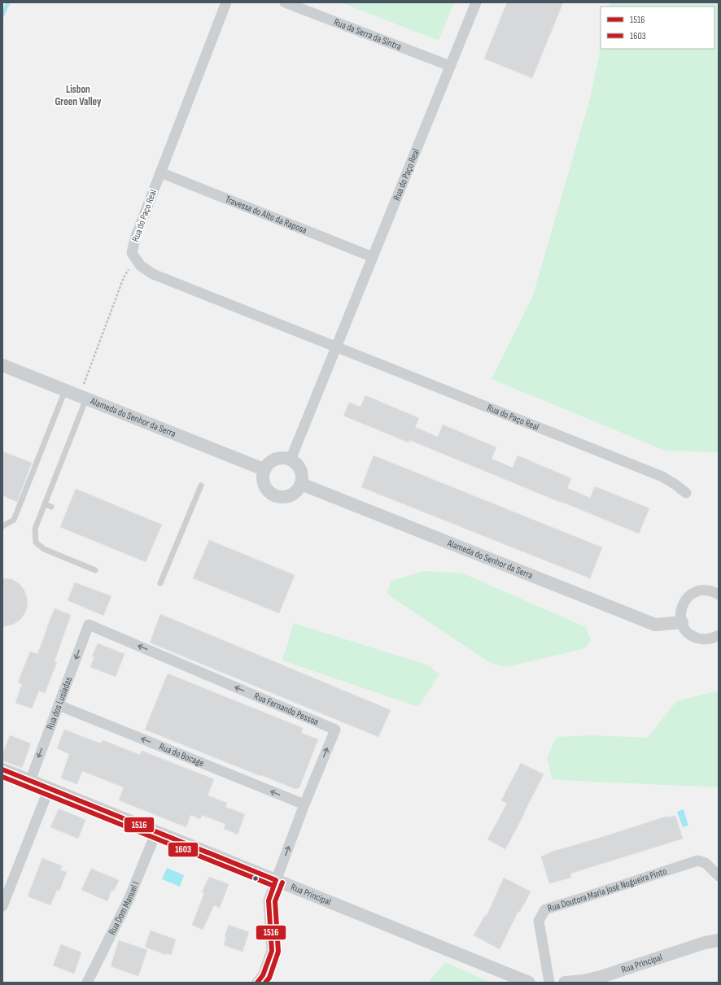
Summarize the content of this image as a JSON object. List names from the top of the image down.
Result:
{
  "streets": {
    "street": [
      "Rua da Serra da Sintra",
      "Rua do Paço Real",
      "Travessa do Alto da Raposa",
      "Alameda do Senhor da Serra",
      "Rua dos Lusíadas",
      "Rua Fernando Pessoa",
      "Rua do Bocage",
      "Rua Doutora Maria José Nogueira Pinto",
      "Rua Principal",
      "Rua Dom Manuel I"
    ]
  },
  "crossings": [
    ["Rua da Serra da Sintra", "Rua do Paço Real"],
    ["Rua do Paço Real", "Travessa do Alto da Raposa"],
    ["Rua do Paço Real", "Alameda do Senhor da Serra"],
    ["Rua dos Lusíadas", "Rua Fernando Pessoa"],
    ["Rua dos Lusíadas", "Rua do Bocage"],
    ["Rua dos Lusíadas", "Rua Principal"],
    ["Rua Fernando Pessoa", "Rua do Bocage"],
    ["Rua Fernando Pessoa", "Rua Principal"],
    ["Rua Principal", "Rua Dom Manuel I"]
  ],
  "one_way": ["Rua dos Lusíadas", "Rua do Bocage"],
  "districts": ["Lisbon Green Valley"],
  "lines": ["transit line 1516", "transit line 1603"],
  "legend": ["1516", "1603"]
}
